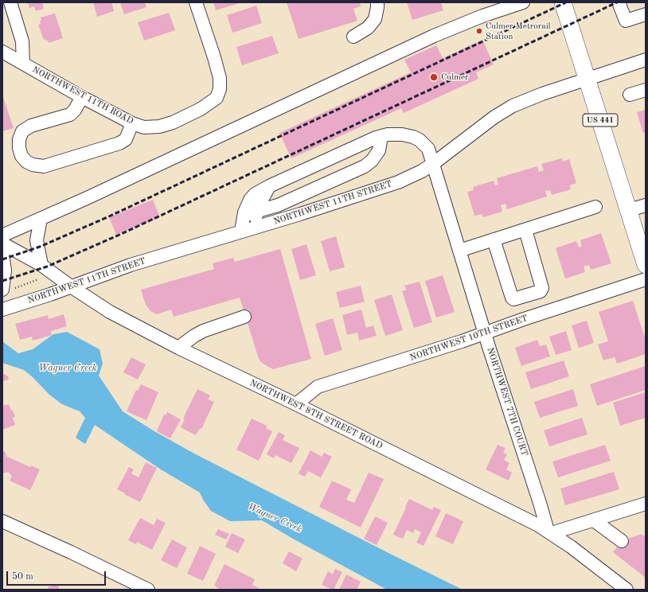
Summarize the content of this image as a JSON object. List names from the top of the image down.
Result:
{
  "streets": {
    "main road": ["US 441"],
    "street": [
      "NORTHWEST 11TH ROAD",
      "NORTHWEST 11TH STREET",
      "NORTHWEST 10TH STREET",
      "NORTHWEST 7TH COURT",
      "NORTHWEST 8TH STREET ROAD"
    ]
  },
  "crossings": [
    ["US 441", "NORTHWEST 11TH STREET"],
    ["NORTHWEST 11TH STREET", "NORTHWEST 7TH COURT"],
    ["NORTHWEST 11TH STREET", "NORTHWEST 8TH STREET ROAD"],
    ["NORTHWEST 10TH STREET", "NORTHWEST 7TH COURT"],
    ["NORTHWEST 10TH STREET", "NORTHWEST 8TH STREET ROAD"],
    ["NORTHWEST 7TH COURT", "NORTHWEST 8TH STREET ROAD"]
  ],
  "water": ["Wagner Creek"],
  "places": ["Culmer Metrorail Station", "Culmer"],
  "scale_bar": "50 m"
}
